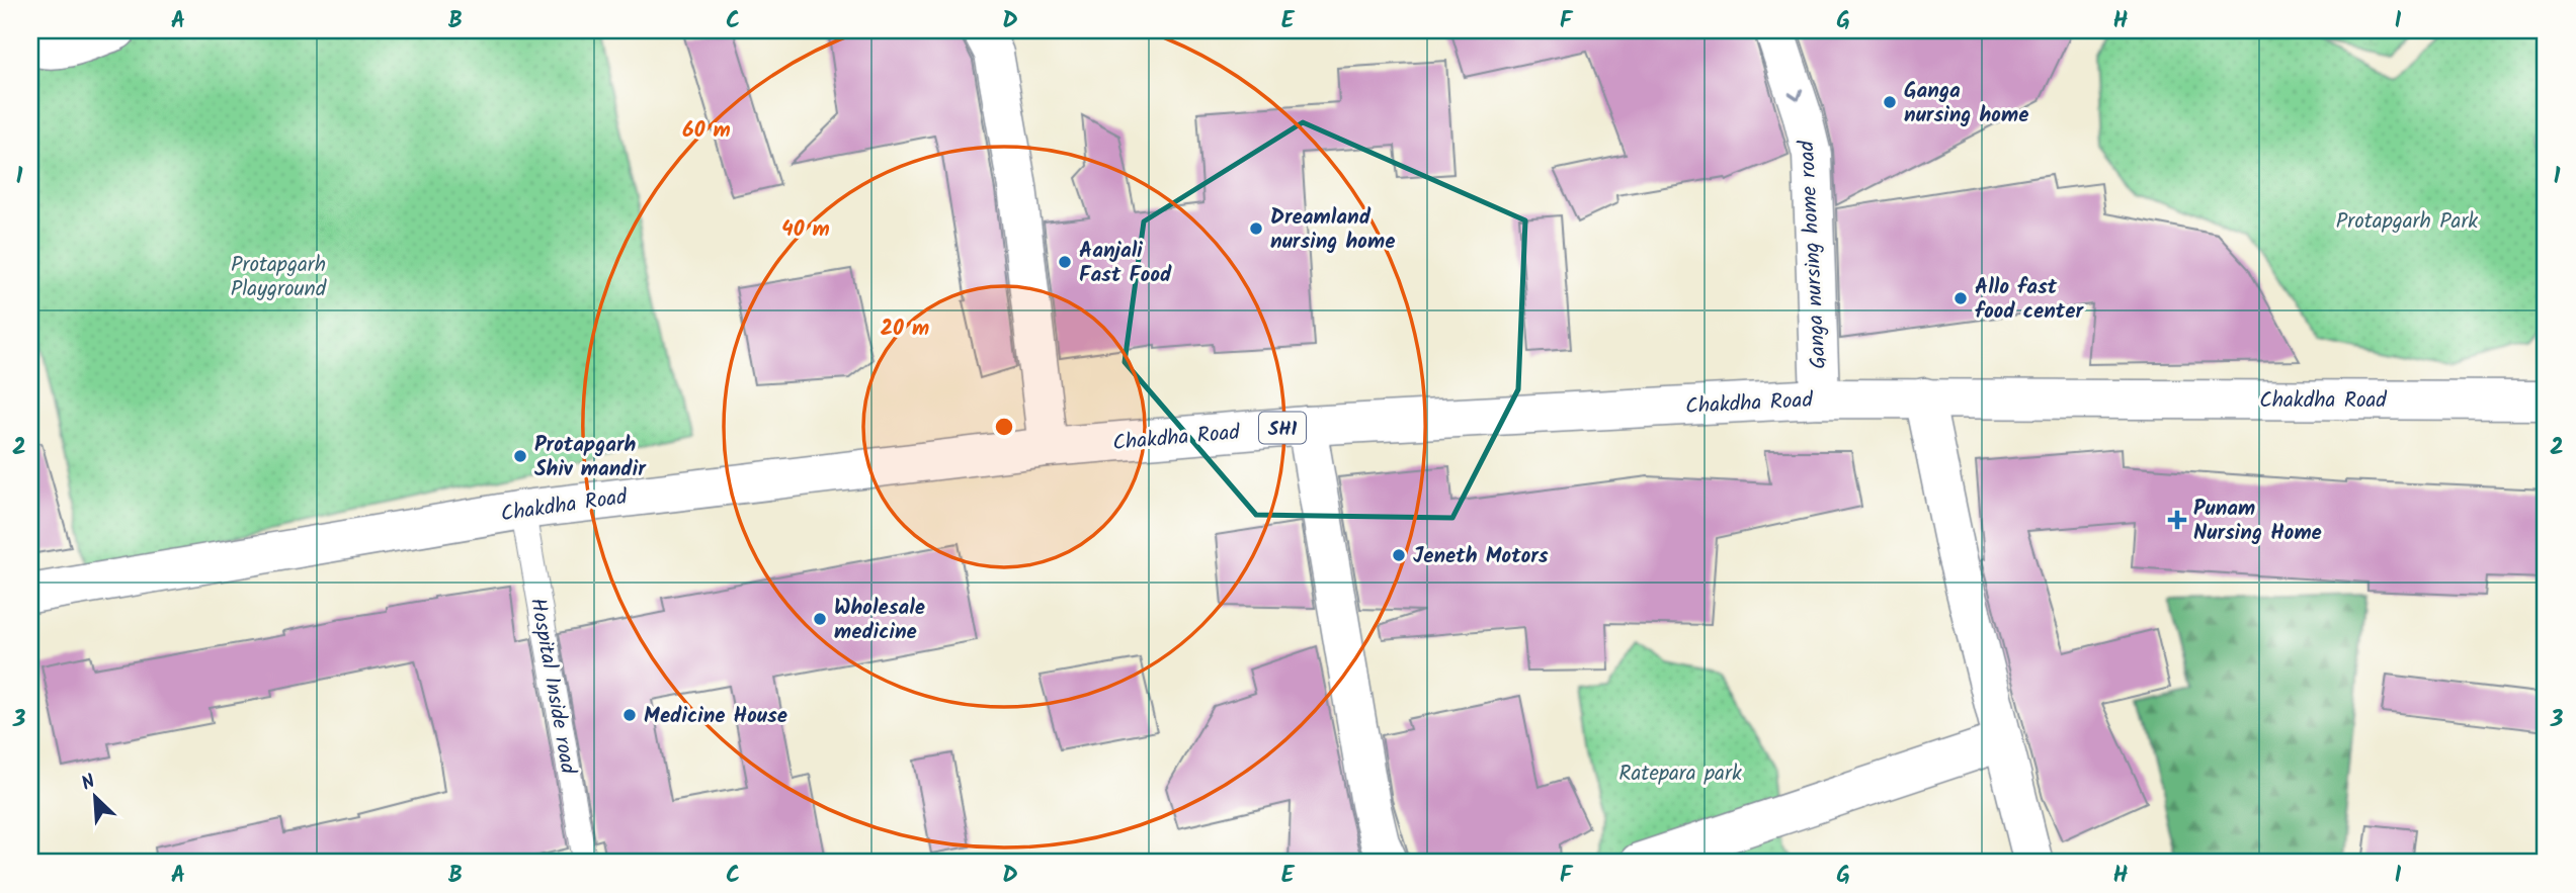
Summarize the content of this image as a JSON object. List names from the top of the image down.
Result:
{
  "streets": {
    "main road": ["Ganga nursing home road", "Chakdha Road", "SH1"],
    "lane": ["Hospital Inside road"]
  },
  "crossings": [
    ["Ganga nursing home road", "Chakdha Road"],
    ["Chakdha Road", "Hospital Inside road"]
  ],
  "one_way": ["Ganga nursing home road"],
  "parks": ["Protapgarh Park", "Protapgarh Playground", "Ratepara park"],
  "places": {
    "other": [
      "Ganga nursing home",
      "Dreamland nursing home",
      "Aanjali Fast Food",
      "Allo fast food center",
      "Protapgarh Shiv mandir",
      "Jeneth Motors",
      "Wholesale medicine",
      "Medicine House"
    ],
    "health": ["Punam Nursing Home"]
  },
  "north": "top left",
  "grid": {
    "columns": [
      "A",
      "B",
      "C",
      "D",
      "E",
      "F",
      "G",
      "H",
      "I"
    ],
    "rows": ["1", "2", "3"]
  },
  "rings": ["60 m", "40 m", "20 m"]
}
